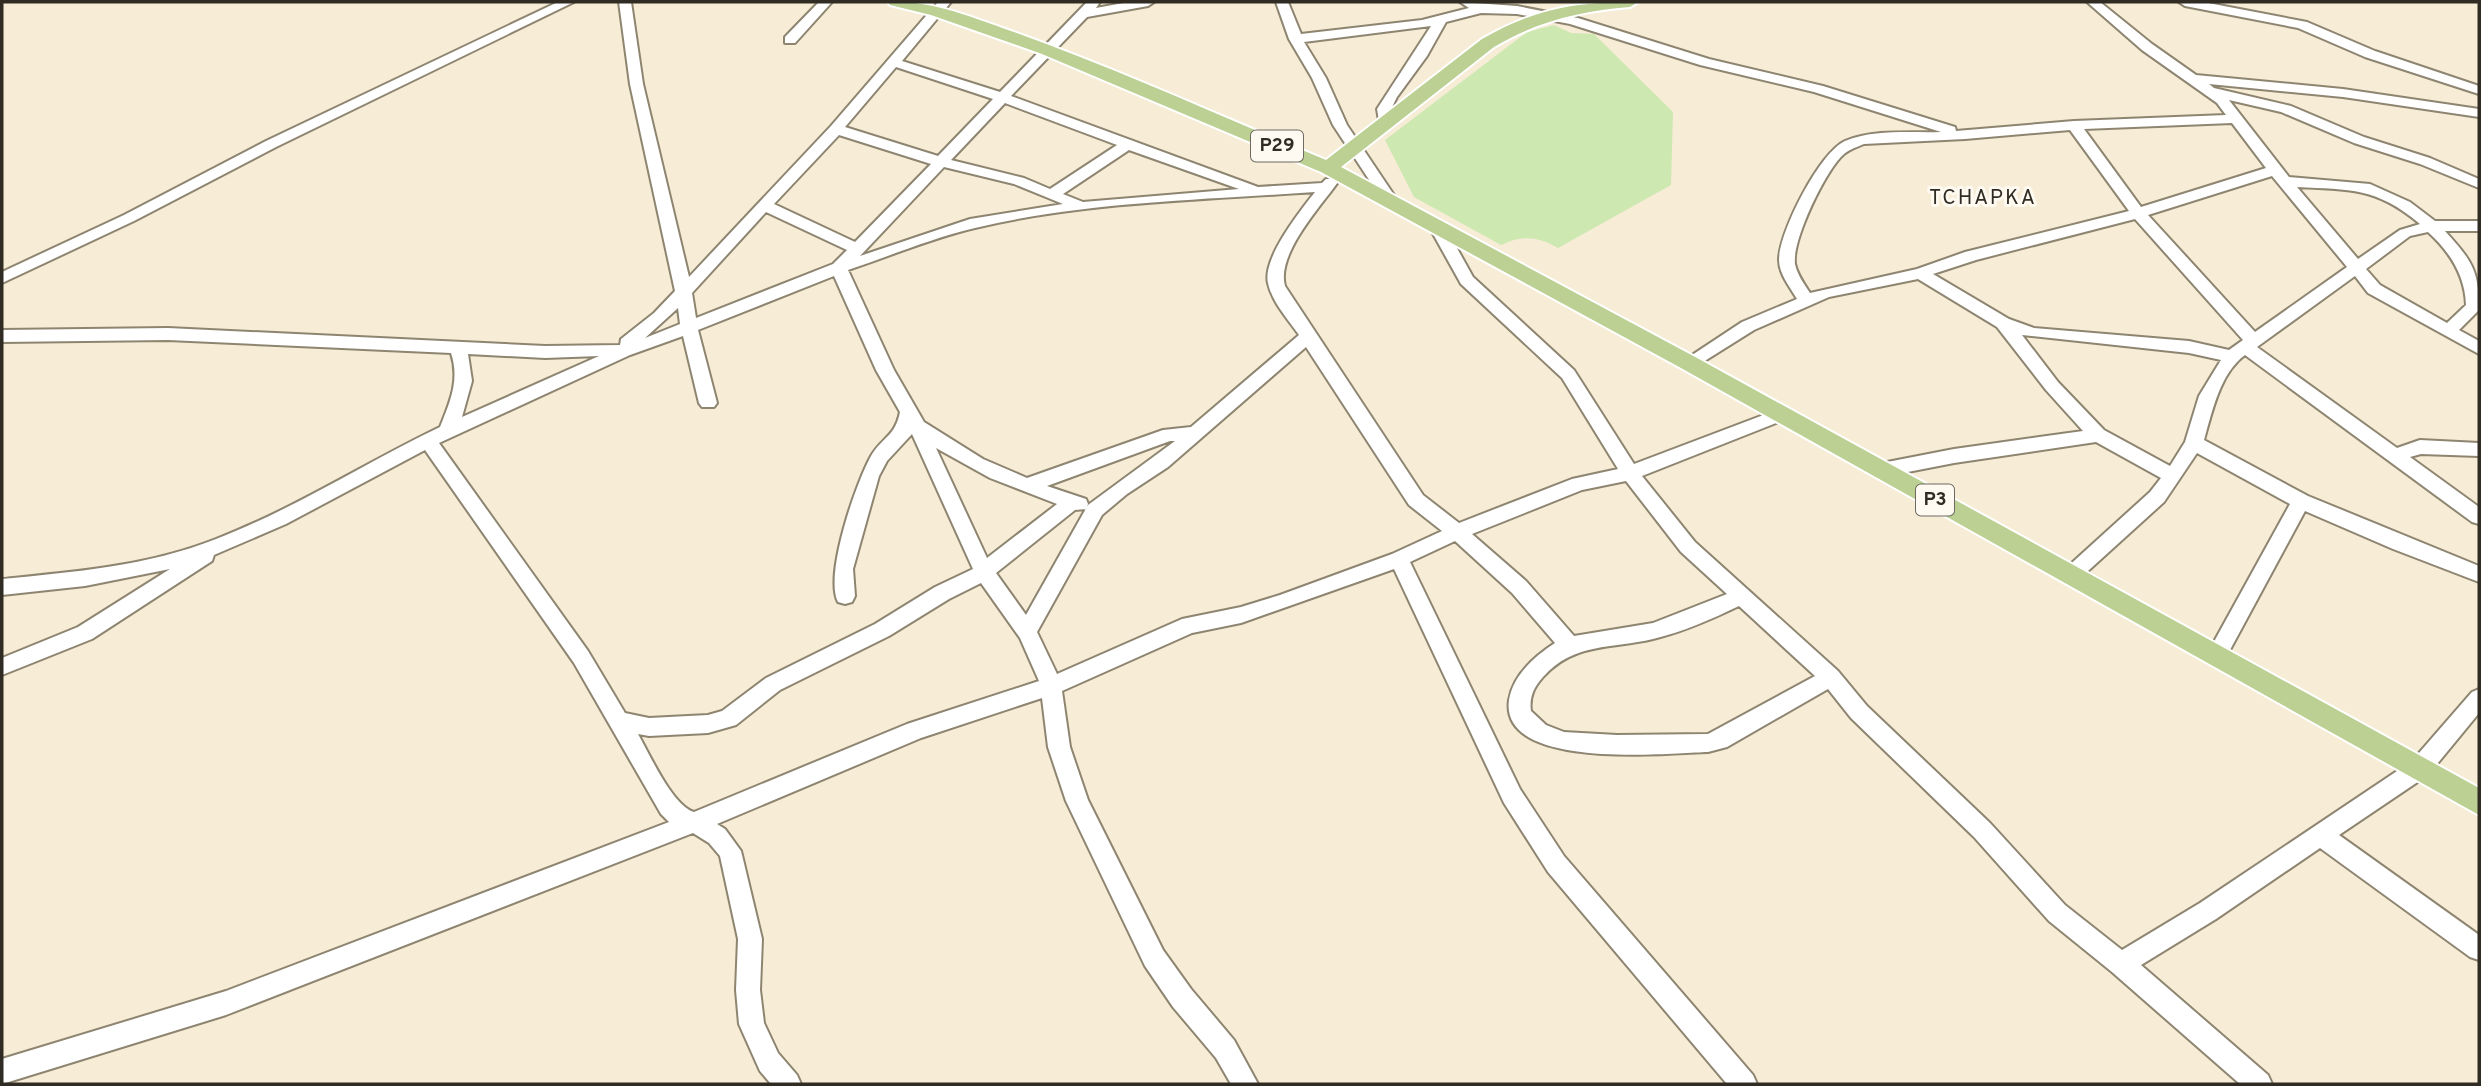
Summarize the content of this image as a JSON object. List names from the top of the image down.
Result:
{
  "streets": {
    "main road": ["P29", "P3"]
  },
  "crossings": [
    ["P29", "P3"]
  ],
  "districts": ["TCHAPKA"]
}
